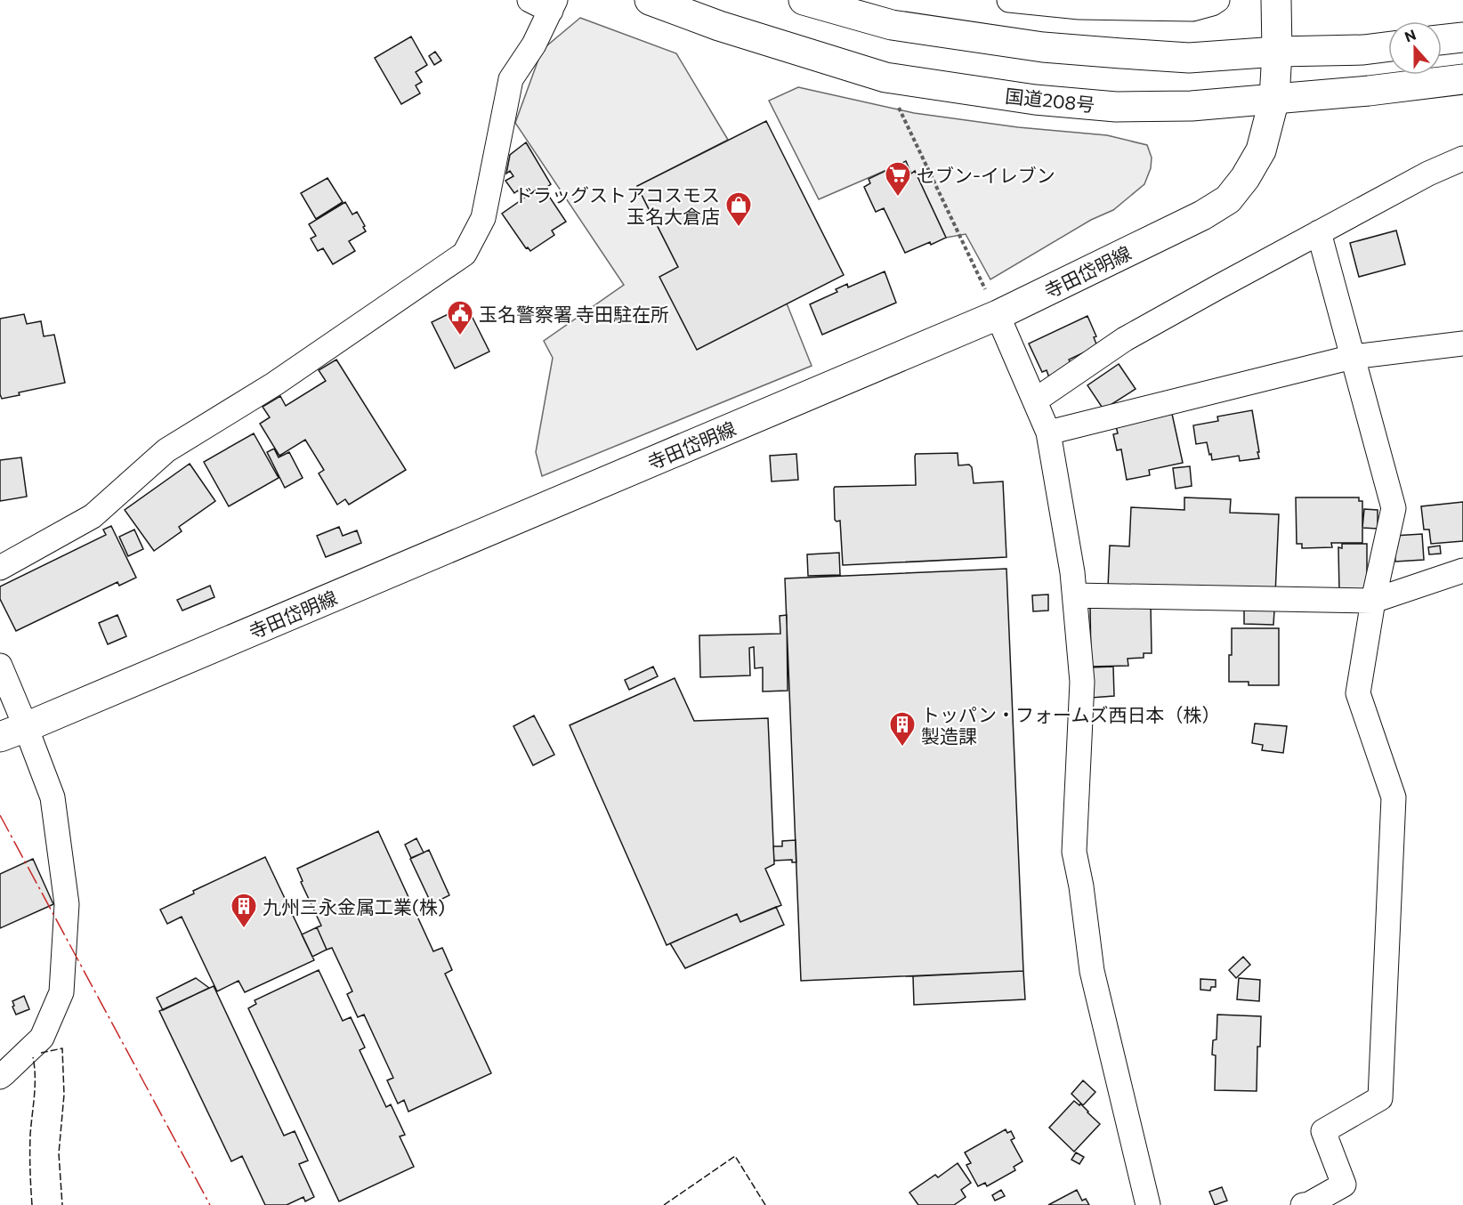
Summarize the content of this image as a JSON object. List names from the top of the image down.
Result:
{
  "streets": {
    "main road": ["国道208号", "寺田岱明線"]
  },
  "crossings": [
    ["国道208号", "寺田岱明線"]
  ],
  "places": {
    "supermarket": ["セブン-イレブン"],
    "shop": ["ドラッグストアコスモス 玉名大倉店"],
    "public building": ["玉名警察署 寺田駐在所"],
    "building": ["トッパン・フォームズ西日本（株） 製造課", "九州三永金属工業(株)"]
  },
  "north": "top"
}
